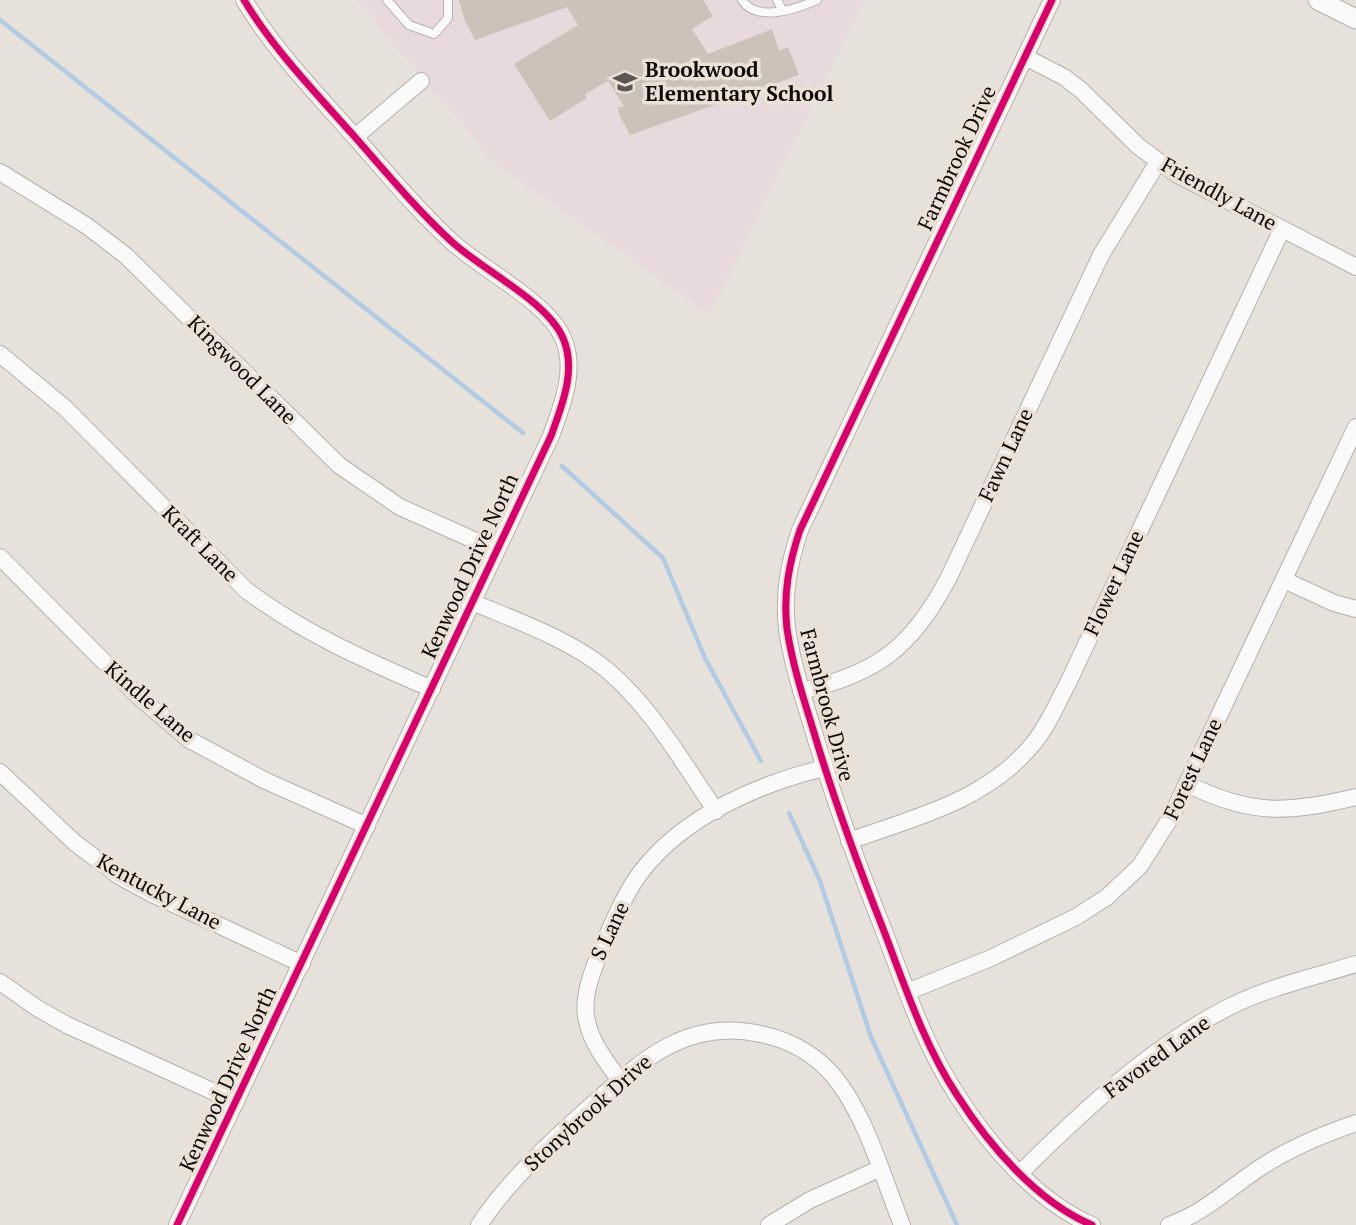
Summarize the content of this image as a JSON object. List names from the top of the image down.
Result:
{
  "streets": {
    "street": [
      "Farmbrook Drive",
      "Friendly Lane",
      "Kingwood Lane",
      "Fawn Lane",
      "Kraft Lane",
      "Kenwood Drive North",
      "Flower Lane",
      "Kindle Lane",
      "Forest Lane",
      "Kentucky Lane",
      "S Lane",
      "Favored Lane",
      "Stonybrook Drive"
    ]
  },
  "crossings": [
    ["Farmbrook Drive", "Friendly Lane"],
    ["Farmbrook Drive", "Fawn Lane"],
    ["Farmbrook Drive", "Flower Lane"],
    ["Farmbrook Drive", "Forest Lane"],
    ["Farmbrook Drive", "S Lane"],
    ["Farmbrook Drive", "Favored Lane"],
    ["Friendly Lane", "Fawn Lane"],
    ["Friendly Lane", "Flower Lane"],
    ["Kingwood Lane", "Kenwood Drive North"],
    ["Kraft Lane", "Kenwood Drive North"],
    ["Kenwood Drive North", "Kindle Lane"],
    ["Kenwood Drive North", "Kentucky Lane"],
    ["S Lane", "Stonybrook Drive"]
  ],
  "places": {
    "school or university": ["Brookwood Elementary School"]
  }
}
